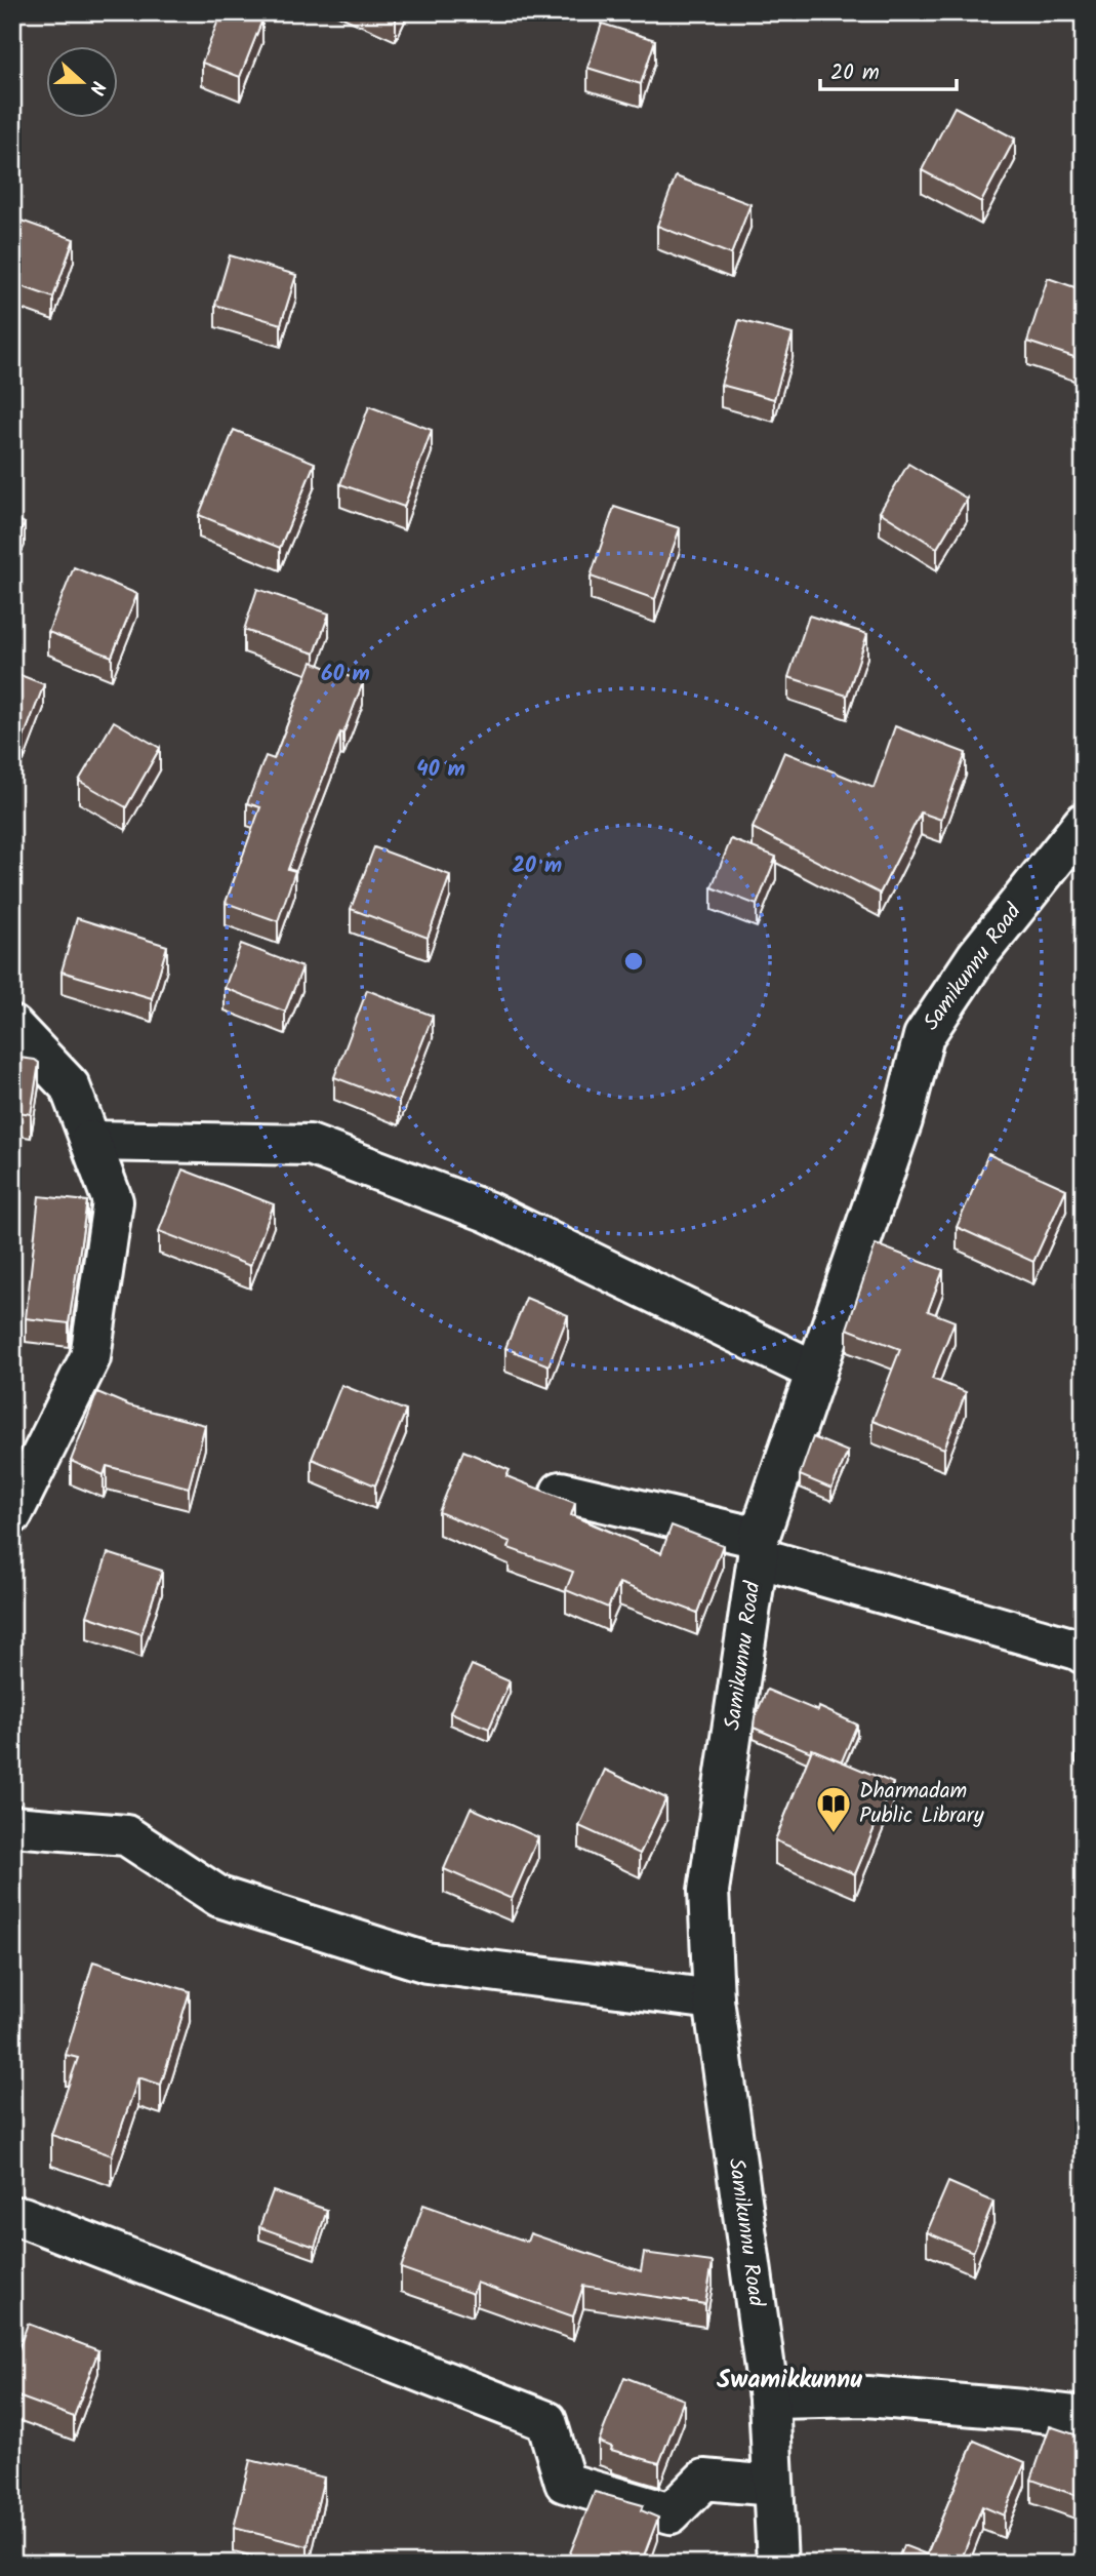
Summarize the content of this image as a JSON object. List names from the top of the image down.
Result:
{
  "streets": {
    "street": ["Samikunnu Road"]
  },
  "districts": ["Swamikkunnu"],
  "places": {
    "library": ["Dharmadam Public Library"]
  },
  "scale_bar": "20 m",
  "north": "right",
  "rings": ["60 m", "40 m", "20 m"]
}
